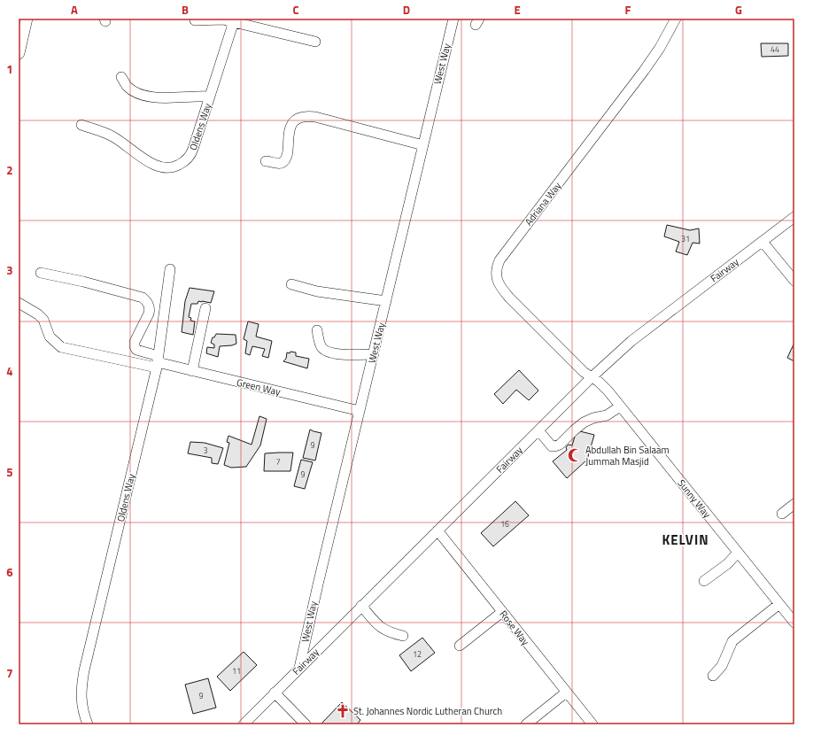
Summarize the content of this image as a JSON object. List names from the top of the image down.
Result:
{
  "streets": {
    "street": [
      "West Way",
      "Oldens Way",
      "Adriana Way",
      "Fairway",
      "Green Way",
      "Sunny Way",
      "Rose Way"
    ]
  },
  "crossings": [
    ["West Way", "Fairway"],
    ["West Way", "Green Way"],
    ["Oldens Way", "Green Way"],
    ["Adriana Way", "Fairway"],
    ["Adriana Way", "Sunny Way"],
    ["Fairway", "Sunny Way"],
    ["Fairway", "Rose Way"]
  ],
  "districts": ["KELVIN"],
  "places": {
    "mosque": ["Abdullah Bin Salaam Jummah Masjid"],
    "church": ["St. Johannes Nordic Lutheran Church"]
  },
  "house_numbers": [
    "44",
    "31",
    "9",
    "3",
    "7",
    "9",
    "16",
    "12",
    "11",
    "9"
  ],
  "grid": {
    "columns": [
      "A",
      "B",
      "C",
      "D",
      "E",
      "F",
      "G"
    ],
    "rows": [
      "1",
      "2",
      "3",
      "4",
      "5",
      "6",
      "7"
    ]
  }
}
